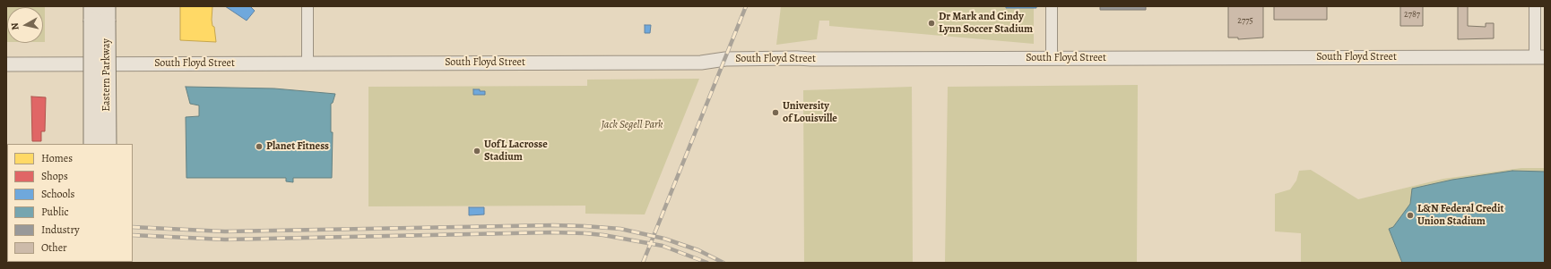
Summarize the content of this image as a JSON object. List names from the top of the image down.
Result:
{
  "streets": {
    "main road": ["Eastern Parkway"],
    "street": ["South Floyd Street"]
  },
  "parks": ["Jack Segell Park"],
  "places": [
    "Dr Mark and Cindy Lynn Soccer Stadium",
    "University of Louisville",
    "Planet Fitness",
    "UofL Lacrosse Stadium",
    "L&N Federal Credit Union Stadium"
  ],
  "house_numbers": ["2787", "2775"],
  "legend": [
    "Homes",
    "Shops",
    "Schools",
    "Public",
    "Industry",
    "Other"
  ],
  "north": "left"
}
